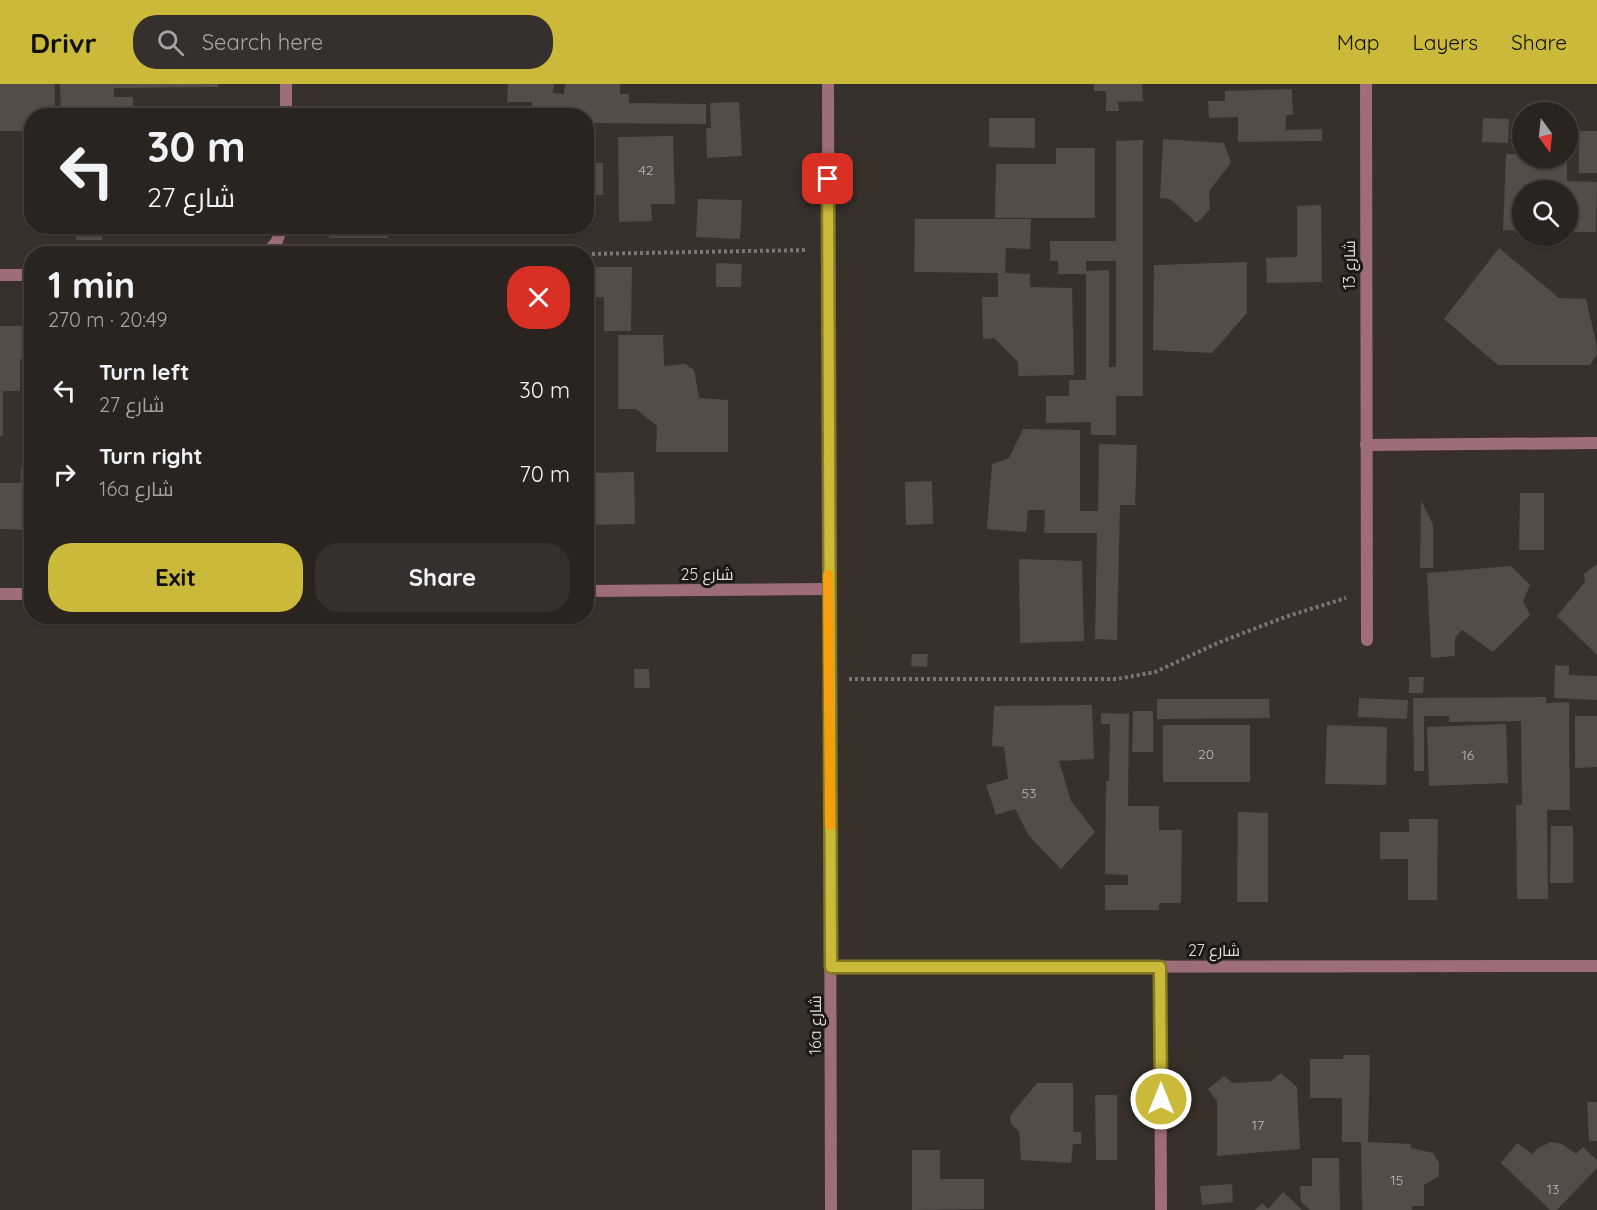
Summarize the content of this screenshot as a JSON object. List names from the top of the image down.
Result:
{
  "streets": {
    "street": [
      "شارع 13",
      "شارع 25",
      "شارع 27",
      "16a شارع"
    ]
  },
  "crossings": [
    ["شارع 25", "16a شارع"],
    ["شارع 27", "16a شارع"]
  ],
  "house_numbers": [
    "42",
    "20",
    "16",
    "53",
    "17",
    "15",
    "13"
  ],
  "north": "bottom",
  "page": {
    "header": "Drivr",
    "search": "Search here",
    "nav": ["Map", "Layers", "Share"],
    "turn": ["30 m", "شارع 27"],
    "heading": ["1 min", "270 m · 20:49"],
    "list": [
      {
        "name": "Turn left",
        "note": "شارع 27",
        "value": "30 m"
      },
      {
        "name": "Turn right",
        "note": "16a شارع",
        "value": "70 m"
      }
    ],
    "buttons": ["Exit", "Share"]
  }
}
